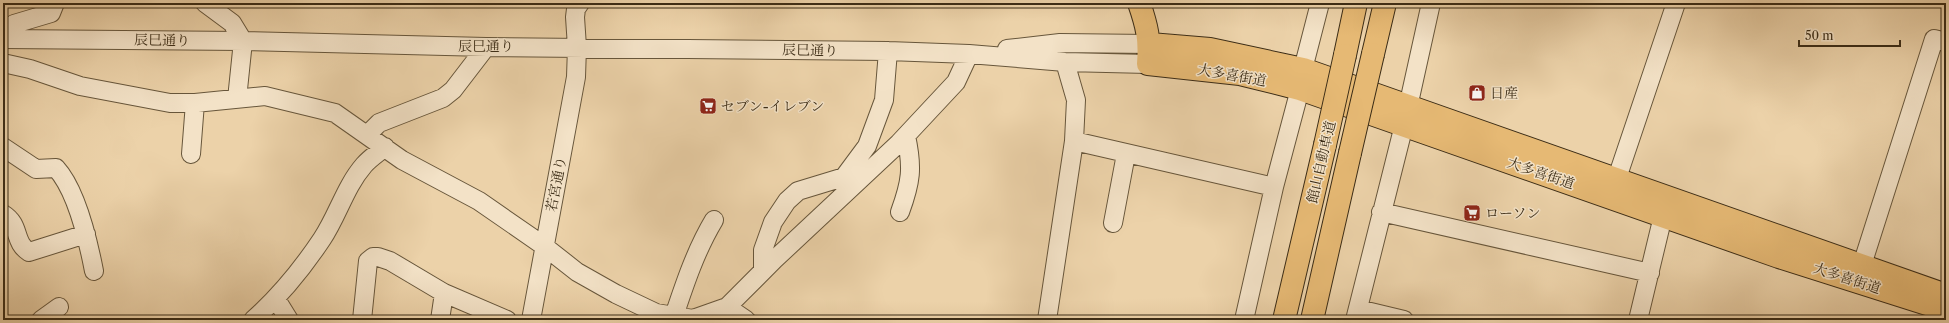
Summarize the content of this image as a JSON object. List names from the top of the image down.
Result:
{
  "streets": {
    "highway": ["大多喜街道", "館山自動車道"],
    "street": ["辰巳通り", "若宮通り"]
  },
  "crossings": [
    ["辰巳通り", "大多喜街道"],
    ["辰巳通り", "若宮通り"]
  ],
  "places": {
    "shop": ["日産"],
    "supermarket": ["セブン-イレブン", "ローソン"]
  },
  "scale_bar": "50 m"
}
